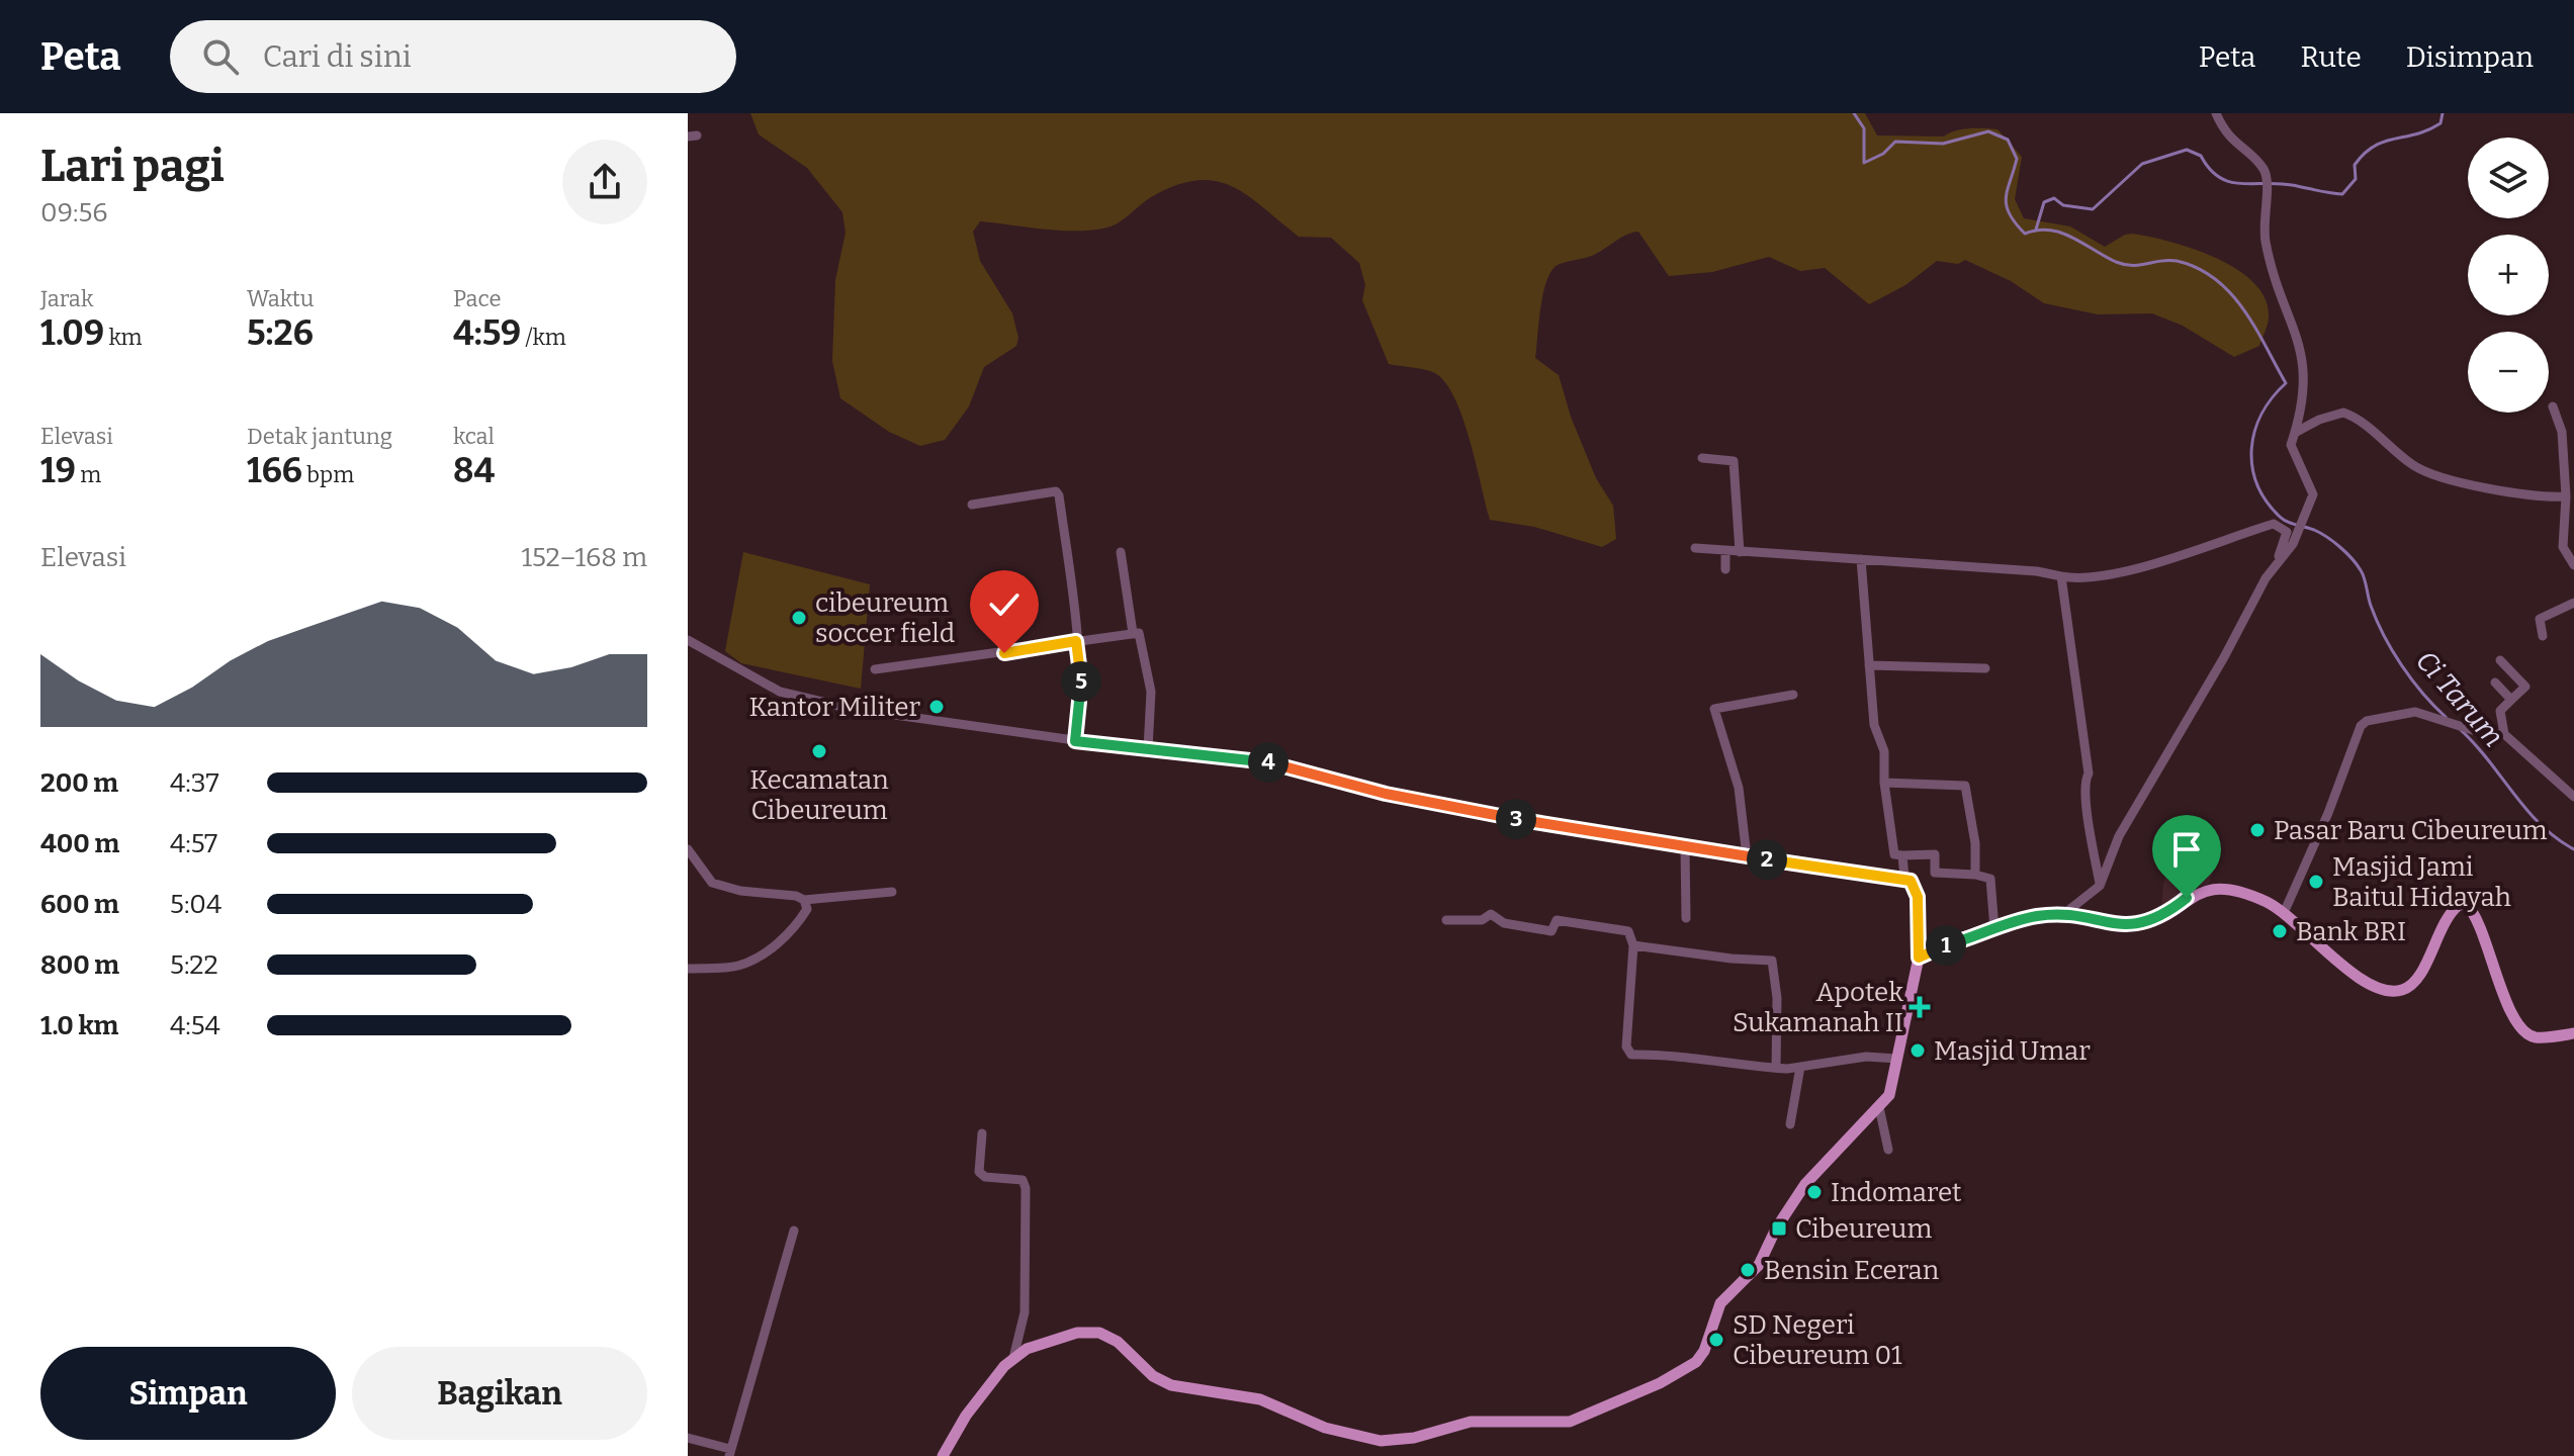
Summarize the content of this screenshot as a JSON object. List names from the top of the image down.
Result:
{
  "water": ["Ci Tarum"],
  "places": {
    "other": [
      "cibeureum soccer field",
      "Kantor Militer",
      "Kecamatan Cibeureum",
      "Pasar Baru Cibeureum",
      "Masjid Jami Baitul Hidayah",
      "Bank BRI",
      "Masjid Umar",
      "Indomaret",
      "Bensin Eceran",
      "SD Negeri Cibeureum 01"
    ],
    "health": ["Apotek Sukamanah II"],
    "transit": ["Cibeureum"]
  },
  "page": {
    "header": "Peta",
    "search": "Cari di sini",
    "nav": ["Peta", "Rute", "Disimpan"],
    "heading": ["Lari pagi", "09:56"],
    "map_buttons": ["+", "−"],
    "stats": [
      ["Jarak", "1.09 km"],
      ["Waktu", "5:26"],
      ["Pace", "4:59 /km"],
      ["Elevasi", "19 m"],
      ["Detak jantung", "166 bpm"],
      ["kcal", "84"]
    ],
    "chart": ["Elevasi", "152–168 m"],
    "pins": [
      "5",
      "4",
      "3",
      "2",
      "1"
    ],
    "list": [
      {
        "name": "200 m",
        "note": "4:37"
      },
      {
        "name": "400 m",
        "note": "4:57"
      },
      {
        "name": "600 m",
        "note": "5:04"
      },
      {
        "name": "800 m",
        "note": "5:22"
      },
      {
        "name": "1.0 km",
        "note": "4:54"
      }
    ],
    "buttons": ["Simpan", "Bagikan"]
  }
}
